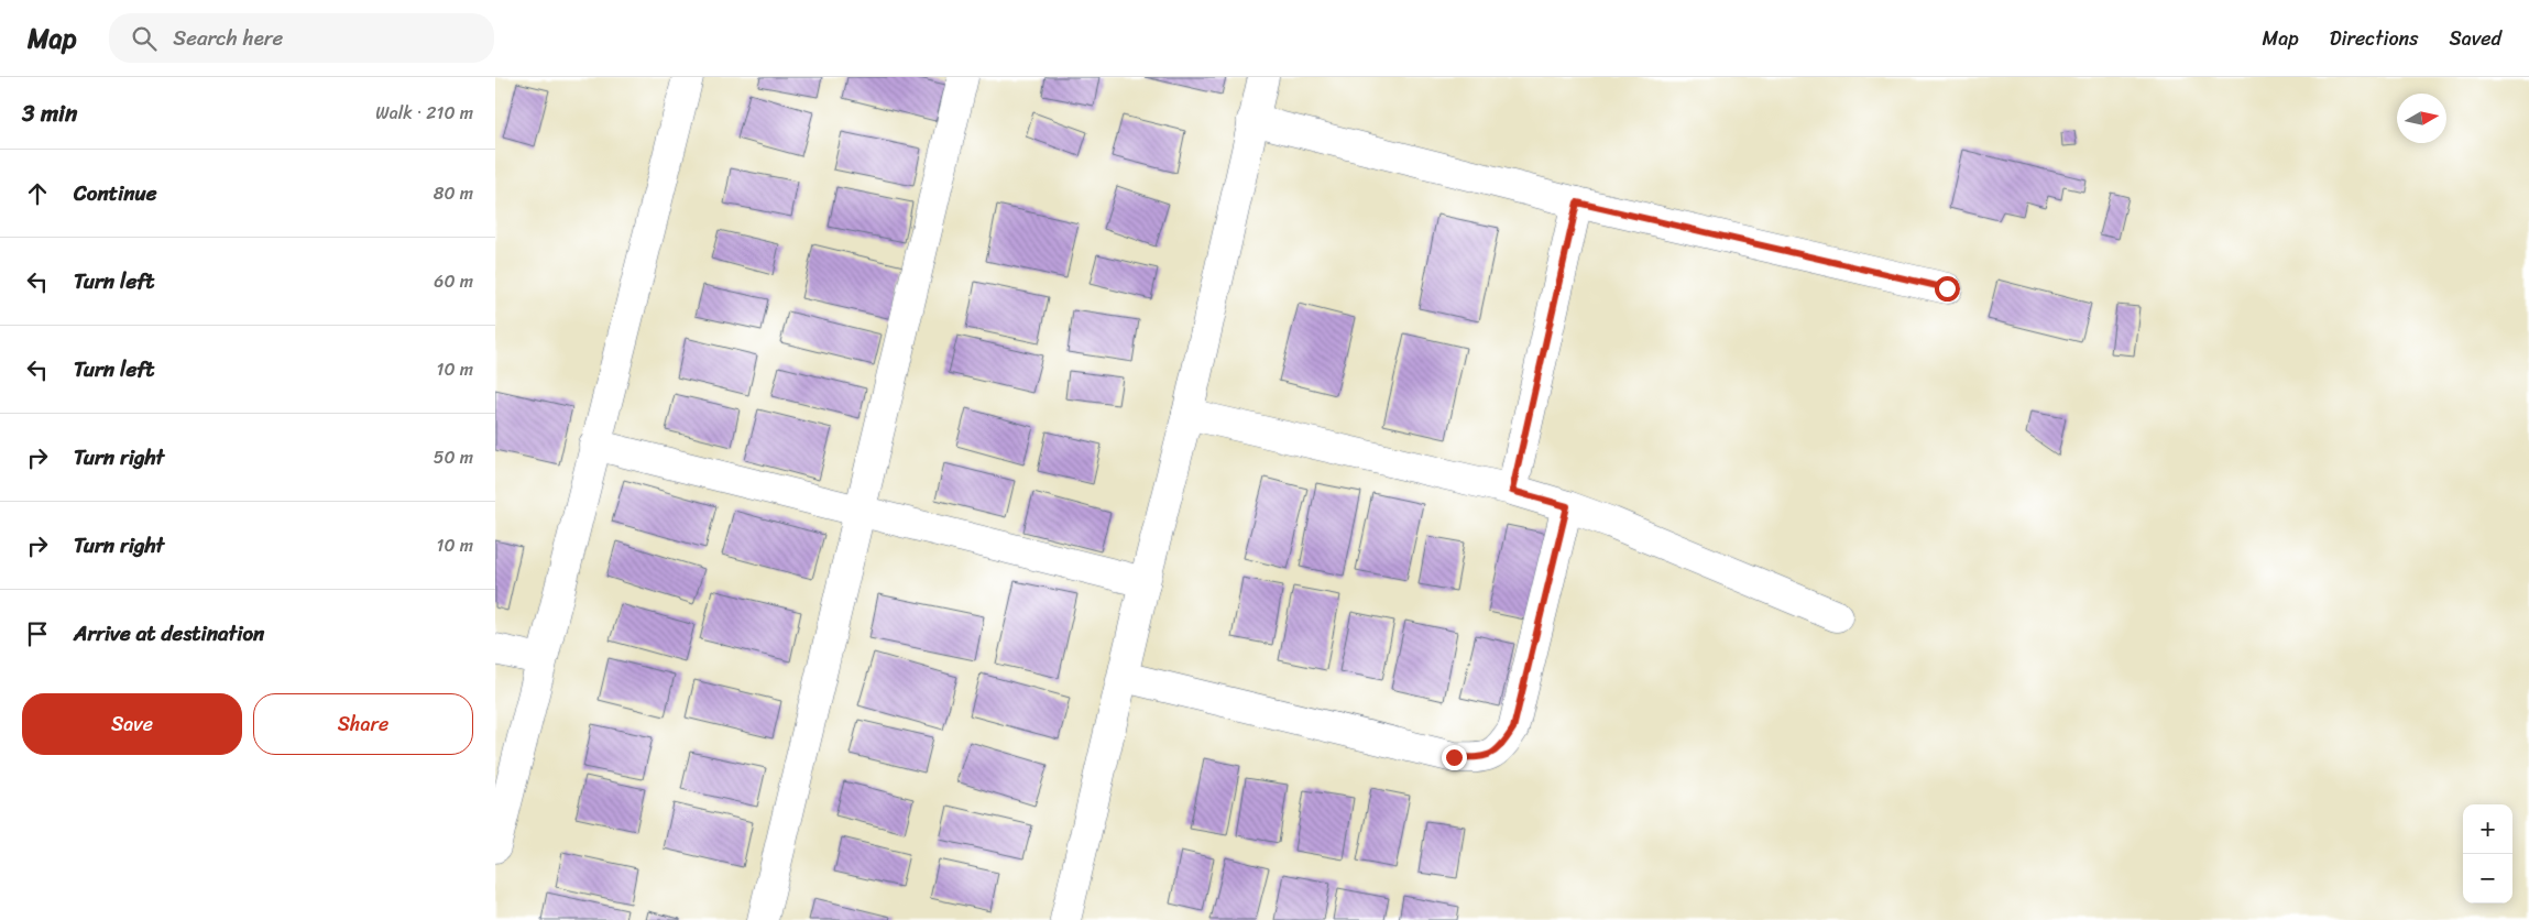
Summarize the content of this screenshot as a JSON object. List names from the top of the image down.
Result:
{
  "north": "right",
  "page": {
    "header": "Map",
    "search": "Search here",
    "nav": ["Map", "Directions", "Saved"],
    "heading": ["3 min", "Walk · 210 m"],
    "list": [
      ["Continue", "80 m"],
      ["Turn left", "60 m"],
      ["Turn left", "10 m"],
      ["Turn right", "50 m"],
      ["Turn right", "10 m"],
      "Arrive at destination"
    ],
    "buttons": ["Save", "Share"],
    "map_buttons": ["+", "−"]
  }
}
